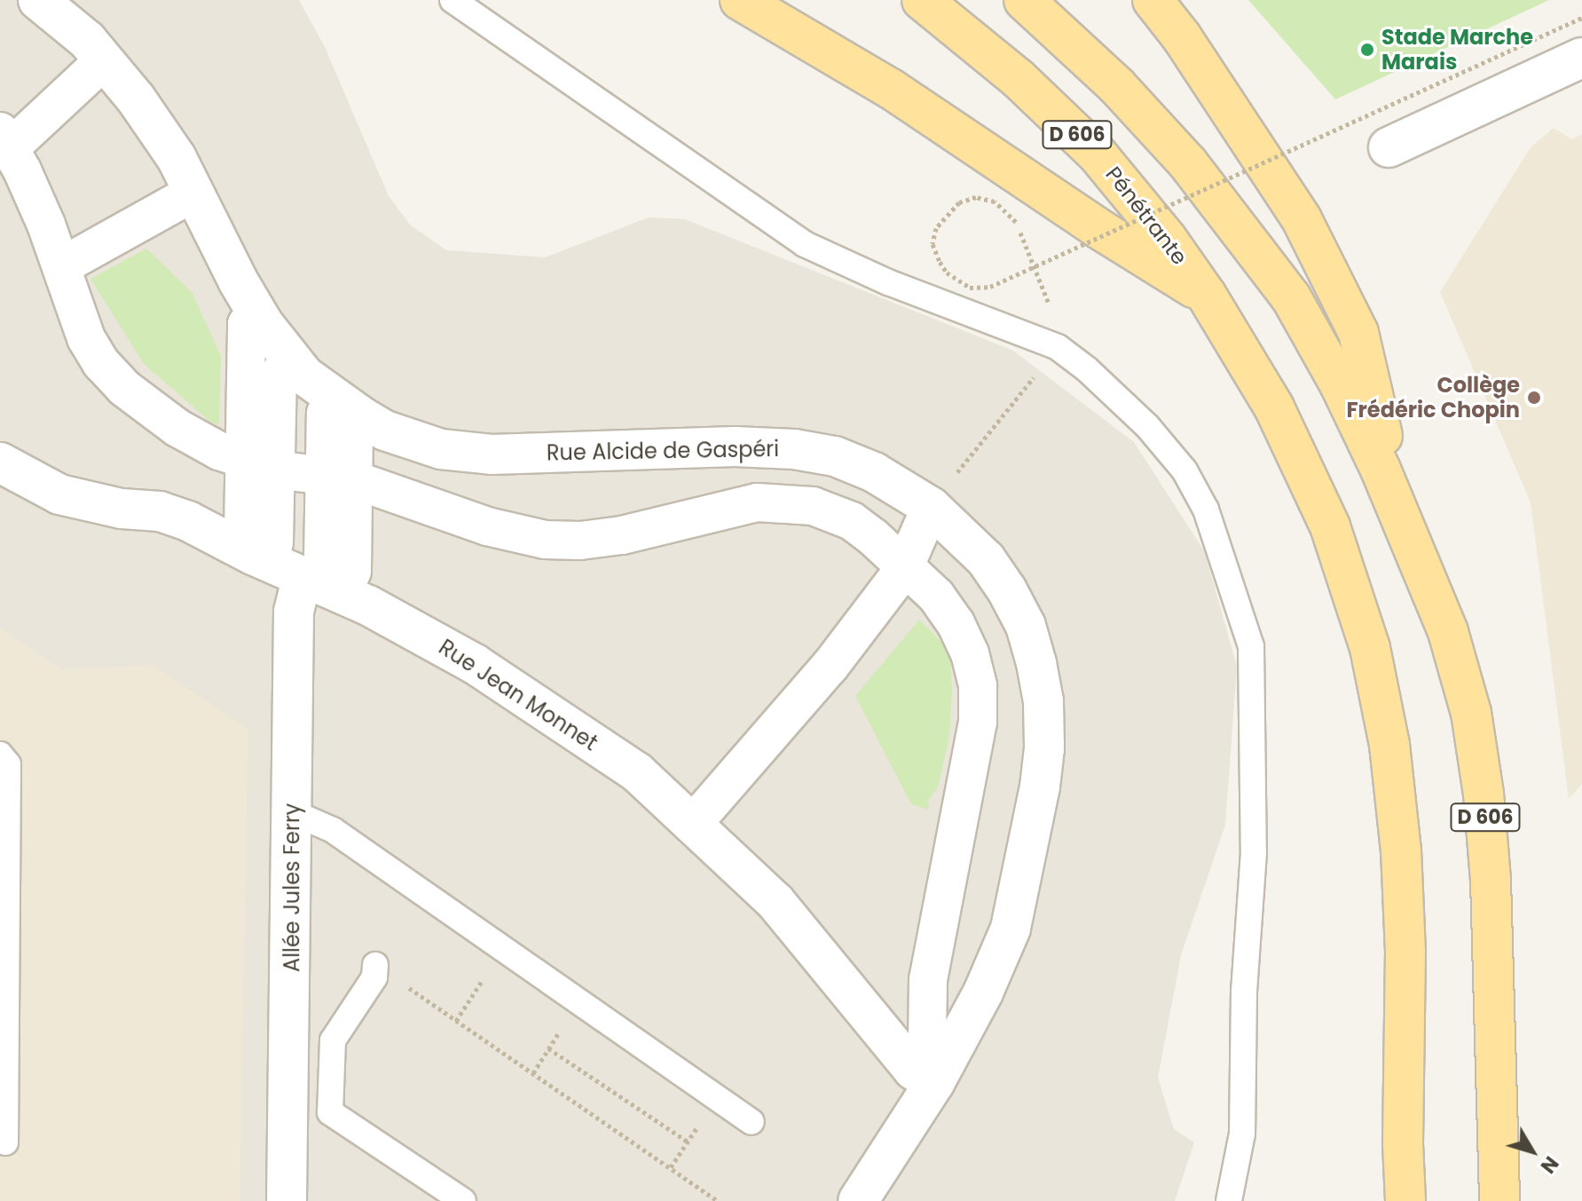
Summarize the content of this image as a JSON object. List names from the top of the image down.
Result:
{
  "streets": {
    "main road": ["D 606", "Pénétrante"],
    "street": ["Rue Alcide de Gaspéri", "Rue Jean Monnet", "Allée Jules Ferry"]
  },
  "crossings": [
    ["D 606", "Pénétrante"],
    ["Rue Alcide de Gaspéri", "Rue Jean Monnet"],
    ["Rue Jean Monnet", "Allée Jules Ferry"]
  ],
  "places": ["Stade Marche Marais", "Collège Frédéric Chopin"],
  "north": "bottom right"
}
